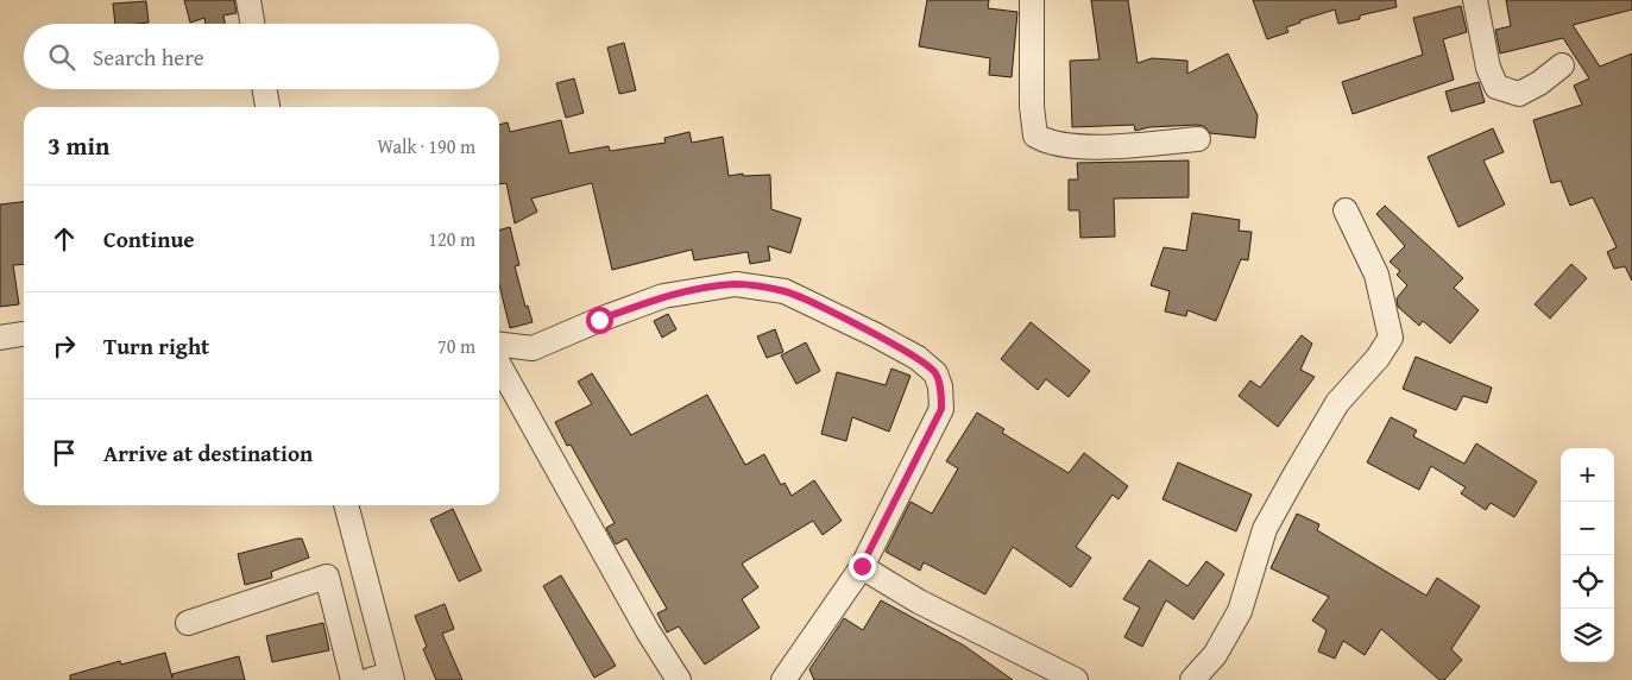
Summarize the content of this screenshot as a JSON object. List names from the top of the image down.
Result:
{
  "page": {
    "search": "Search here",
    "heading": ["3 min", "Walk · 190 m"],
    "list": [
      ["Continue", "120 m"],
      ["Turn right", "70 m"],
      "Arrive at destination"
    ],
    "map_buttons": ["+", "−"]
  }
}
